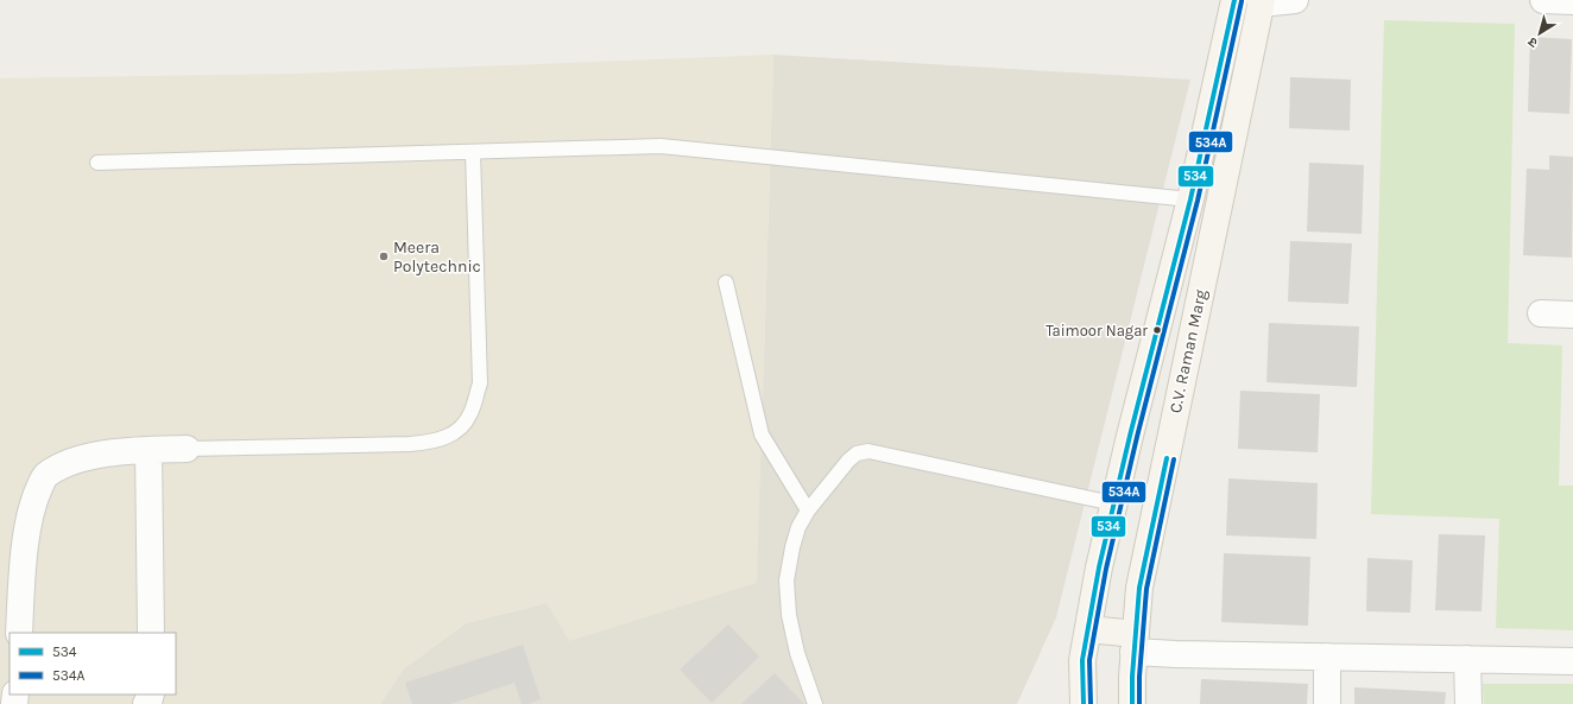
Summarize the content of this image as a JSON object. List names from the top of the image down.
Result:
{
  "streets": {
    "main road": ["C.V. Raman Marg"]
  },
  "places": ["Meera Polytechnic", "Taimoor Nagar"],
  "lines": ["transit line 534", "transit line 534A"],
  "legend": ["534", "534A"],
  "north": "bottom left"
}
